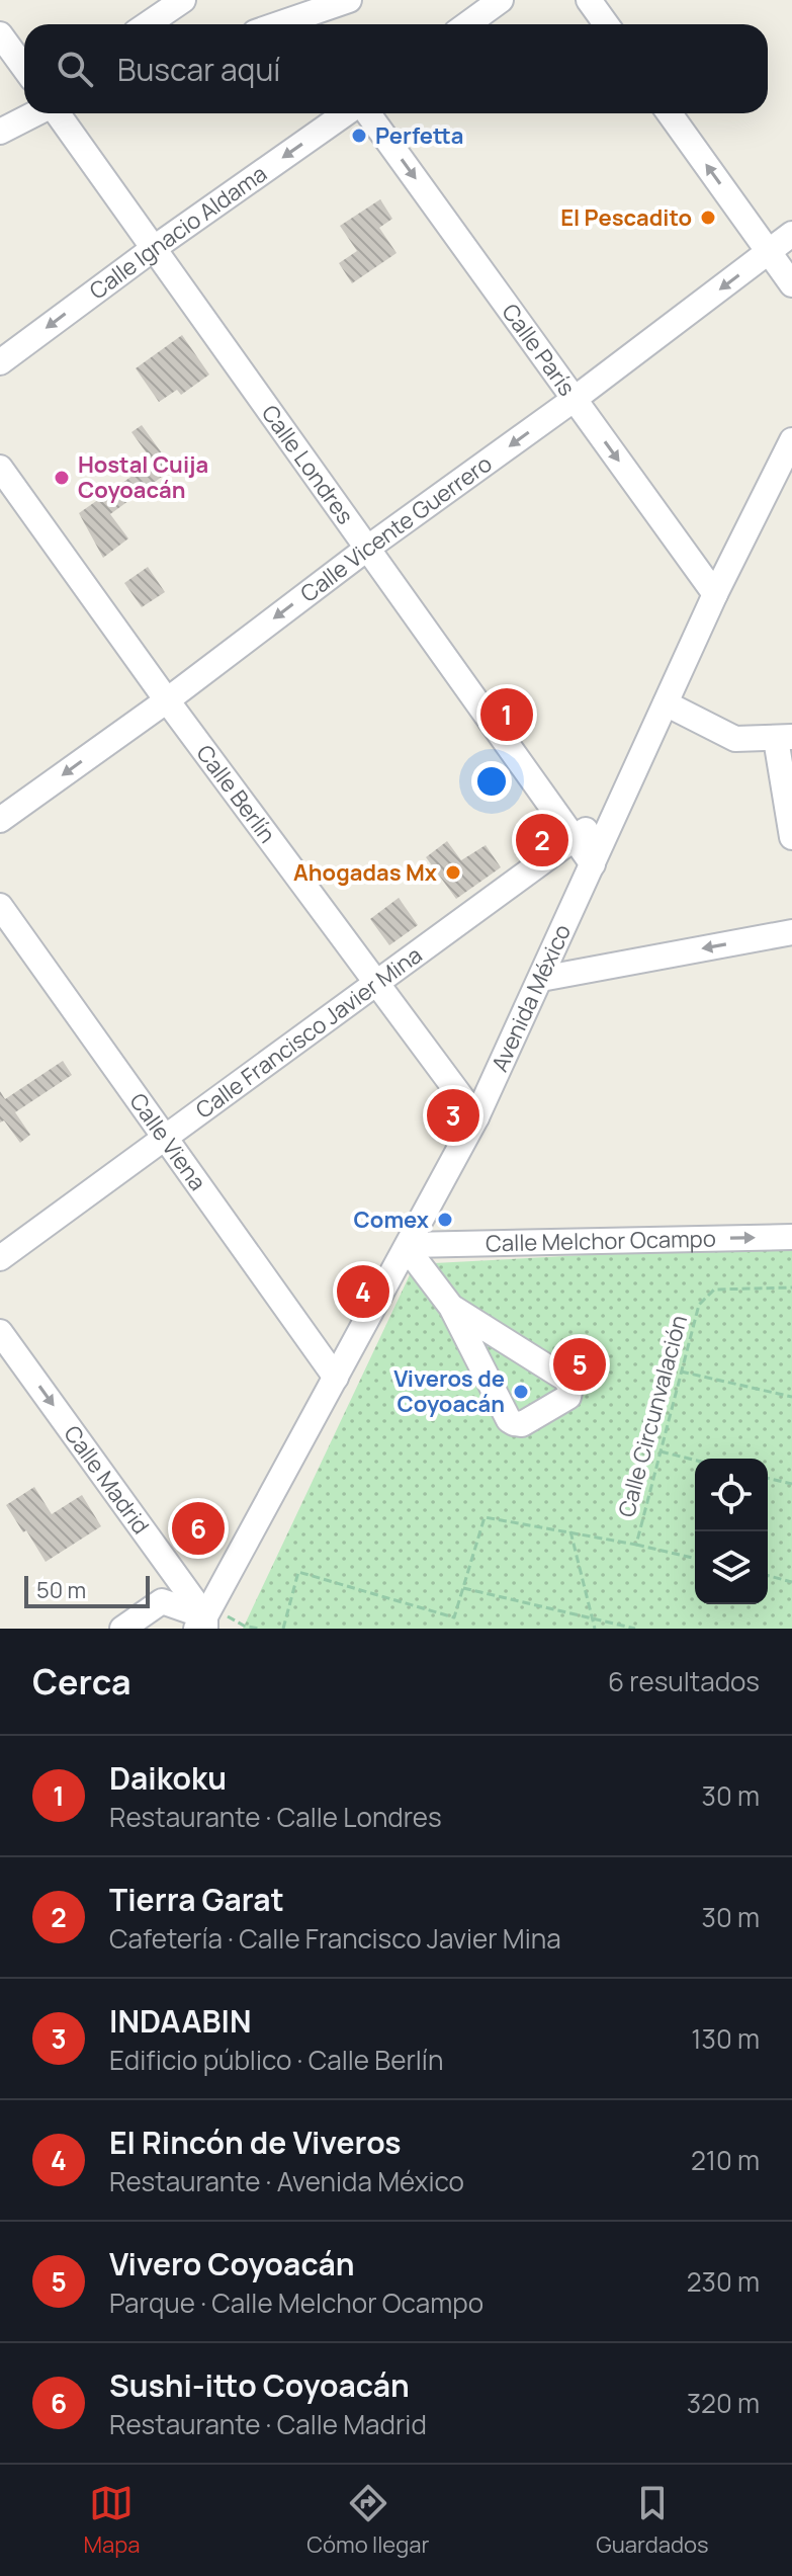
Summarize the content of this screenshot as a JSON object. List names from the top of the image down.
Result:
{
  "streets": {
    "street": [
      "Calle Ignacio Aldama",
      "Calle París",
      "Calle Londres",
      "Calle Vicente Guerrero",
      "Calle Berlín",
      "Avenida México",
      "Calle Francisco Javier Mina",
      "Calle Viena",
      "Calle Melchor Ocampo",
      "Calle Madrid"
    ],
    "path": ["Calle Circunvalación"]
  },
  "crossings": [
    ["Calle Ignacio Aldama", "Calle Londres"],
    ["Calle París", "Calle Vicente Guerrero"],
    ["Calle París", "Avenida México"],
    ["Calle Londres", "Calle Vicente Guerrero"],
    ["Calle Londres", "Avenida México"],
    ["Calle Londres", "Calle Francisco Javier Mina"],
    ["Calle Vicente Guerrero", "Calle Berlín"],
    ["Calle Berlín", "Avenida México"],
    ["Calle Berlín", "Calle Francisco Javier Mina"],
    ["Avenida México", "Calle Francisco Javier Mina"],
    ["Avenida México", "Calle Viena"],
    ["Avenida México", "Calle Melchor Ocampo"],
    ["Avenida México", "Calle Madrid"],
    ["Calle Francisco Javier Mina", "Calle Viena"]
  ],
  "one_way": [
    "Calle Ignacio Aldama",
    "Calle París",
    "Calle Vicente Guerrero",
    "Calle Melchor Ocampo",
    "Calle Madrid"
  ],
  "places": [
    "Perfetta",
    "El Pescadito",
    "Hostal Cuija Coyoacán",
    "Ahogadas Mx",
    "Comex",
    "Viveros de Coyoacán"
  ],
  "scale_bar": "50 m",
  "page": {
    "search": "Buscar aquí",
    "pins": [
      "1",
      "2",
      "3",
      "4",
      "5",
      "6"
    ],
    "scale": "50 m",
    "heading": ["Cerca", "6 resultados"],
    "list": [
      {
        "mark": "1",
        "name": "Daikoku",
        "note": "Restaurante · Calle Londres",
        "value": "30 m"
      },
      {
        "mark": "2",
        "name": "Tierra Garat",
        "note": "Cafetería · Calle Francisco Javier Mina",
        "value": "30 m"
      },
      {
        "mark": "3",
        "name": "INDAABIN",
        "note": "Edificio público · Calle Berlín",
        "value": "130 m"
      },
      {
        "mark": "4",
        "name": "El Rincón de Viveros",
        "note": "Restaurante · Avenida México",
        "value": "210 m"
      },
      {
        "mark": "5",
        "name": "Vivero Coyoacán",
        "note": "Parque · Calle Melchor Ocampo",
        "value": "230 m"
      },
      {
        "mark": "6",
        "name": "Sushi-itto Coyoacán",
        "note": "Restaurante · Calle Madrid",
        "value": "320 m"
      }
    ],
    "nav": ["Mapa", "Cómo llegar", "Guardados"]
  }
}
